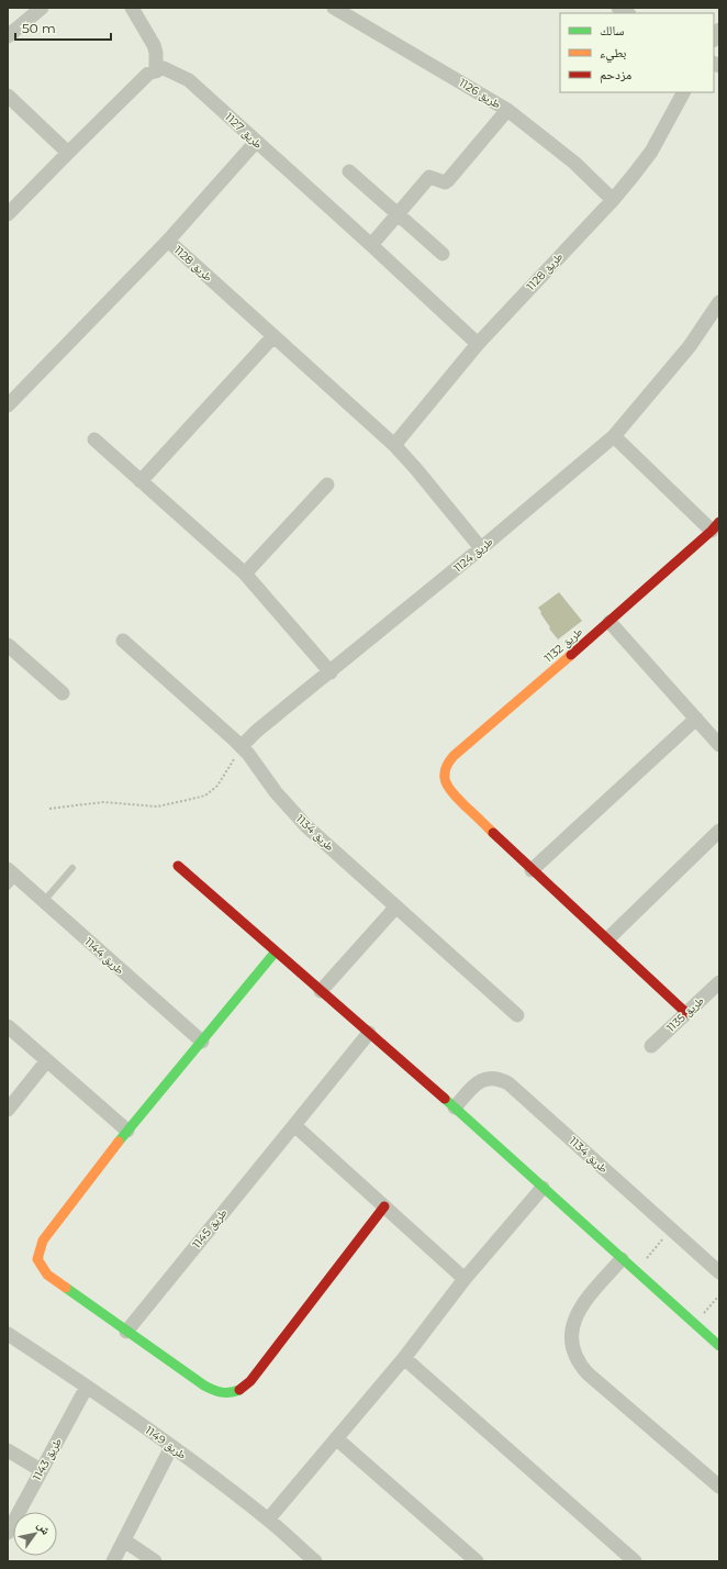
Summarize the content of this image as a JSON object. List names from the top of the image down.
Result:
{
  "streets": {
    "street": [
      "طريق 1126",
      "طريق 1127",
      "طريق 1128",
      "طريق 1124",
      "طريق 1132",
      "طريق 1134",
      "طريق 1144",
      "طريق 1135",
      "طريق 1145",
      "طريق 1149",
      "طريق 1143"
    ]
  },
  "crossings": [
    ["طريق 1126", "طريق 1128"],
    ["طريق 1127", "طريق 1128"],
    ["طريق 1128", "طريق 1124"],
    ["طريق 1124", "طريق 1134"],
    ["طريق 1149", "طريق 1143"]
  ],
  "legend": ["سالك", "بطيء", "مزدحم"],
  "scale_bar": "50 m",
  "north": "top right"
}
